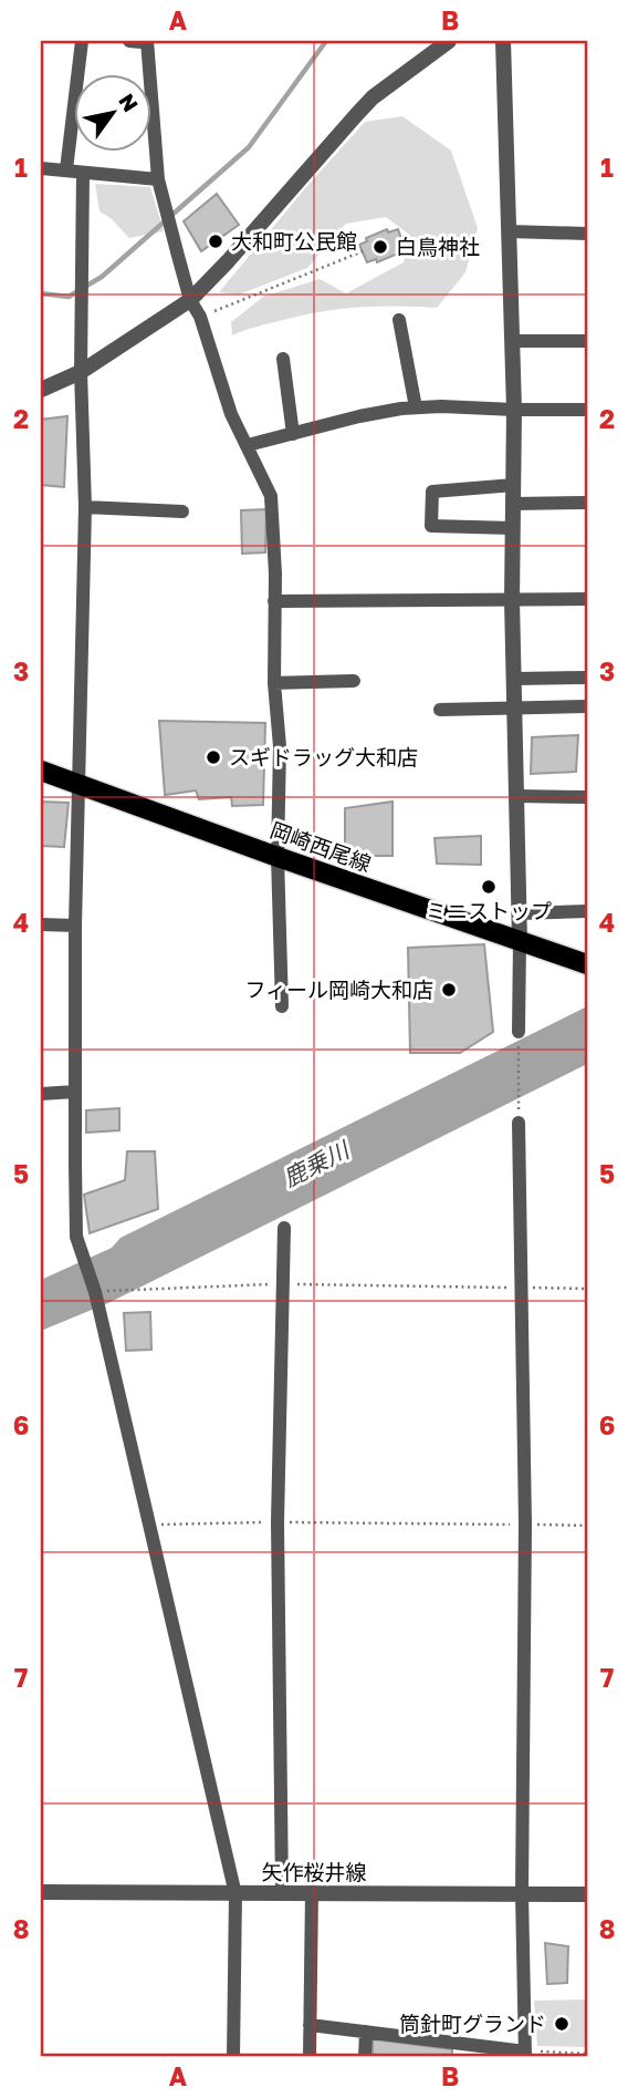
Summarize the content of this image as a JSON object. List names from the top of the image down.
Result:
{
  "streets": {
    "main road": ["岡崎西尾線"],
    "street": ["矢作桜井線"]
  },
  "water": ["鹿乗川"],
  "places": [
    "大和町公民館",
    "白鳥神社",
    "スギドラッグ大和店",
    "ミニストップ",
    "フィール岡崎大和店",
    "筒針町グランド"
  ],
  "north": "top right",
  "grid": {
    "columns": ["A", "B"],
    "rows": [
      "1",
      "2",
      "3",
      "4",
      "5",
      "6",
      "7",
      "8"
    ]
  }
}
